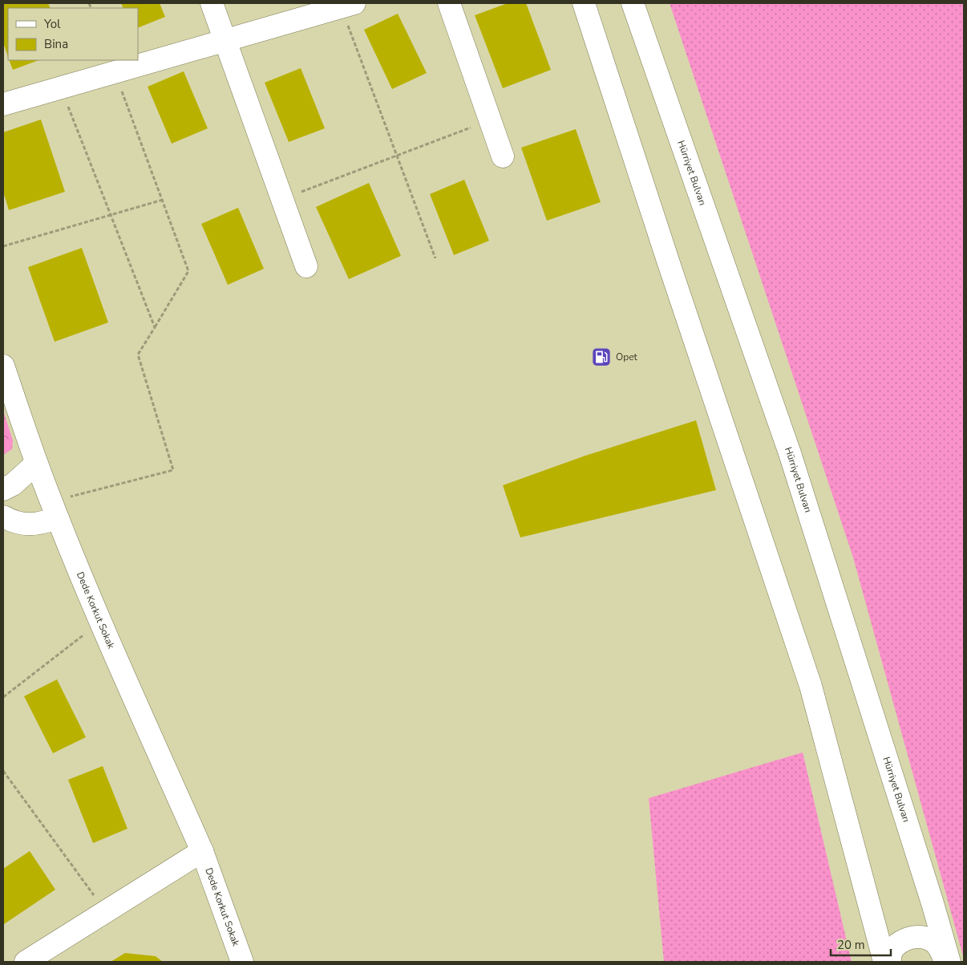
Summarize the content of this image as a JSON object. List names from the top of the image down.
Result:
{
  "streets": {
    "main road": ["Hürriyet Bulvarı", "Dede Korkut Sokak"]
  },
  "places": {
    "fuel station": ["Opet"]
  },
  "legend": ["Yol", "Bina"],
  "scale_bar": "20 m"
}
